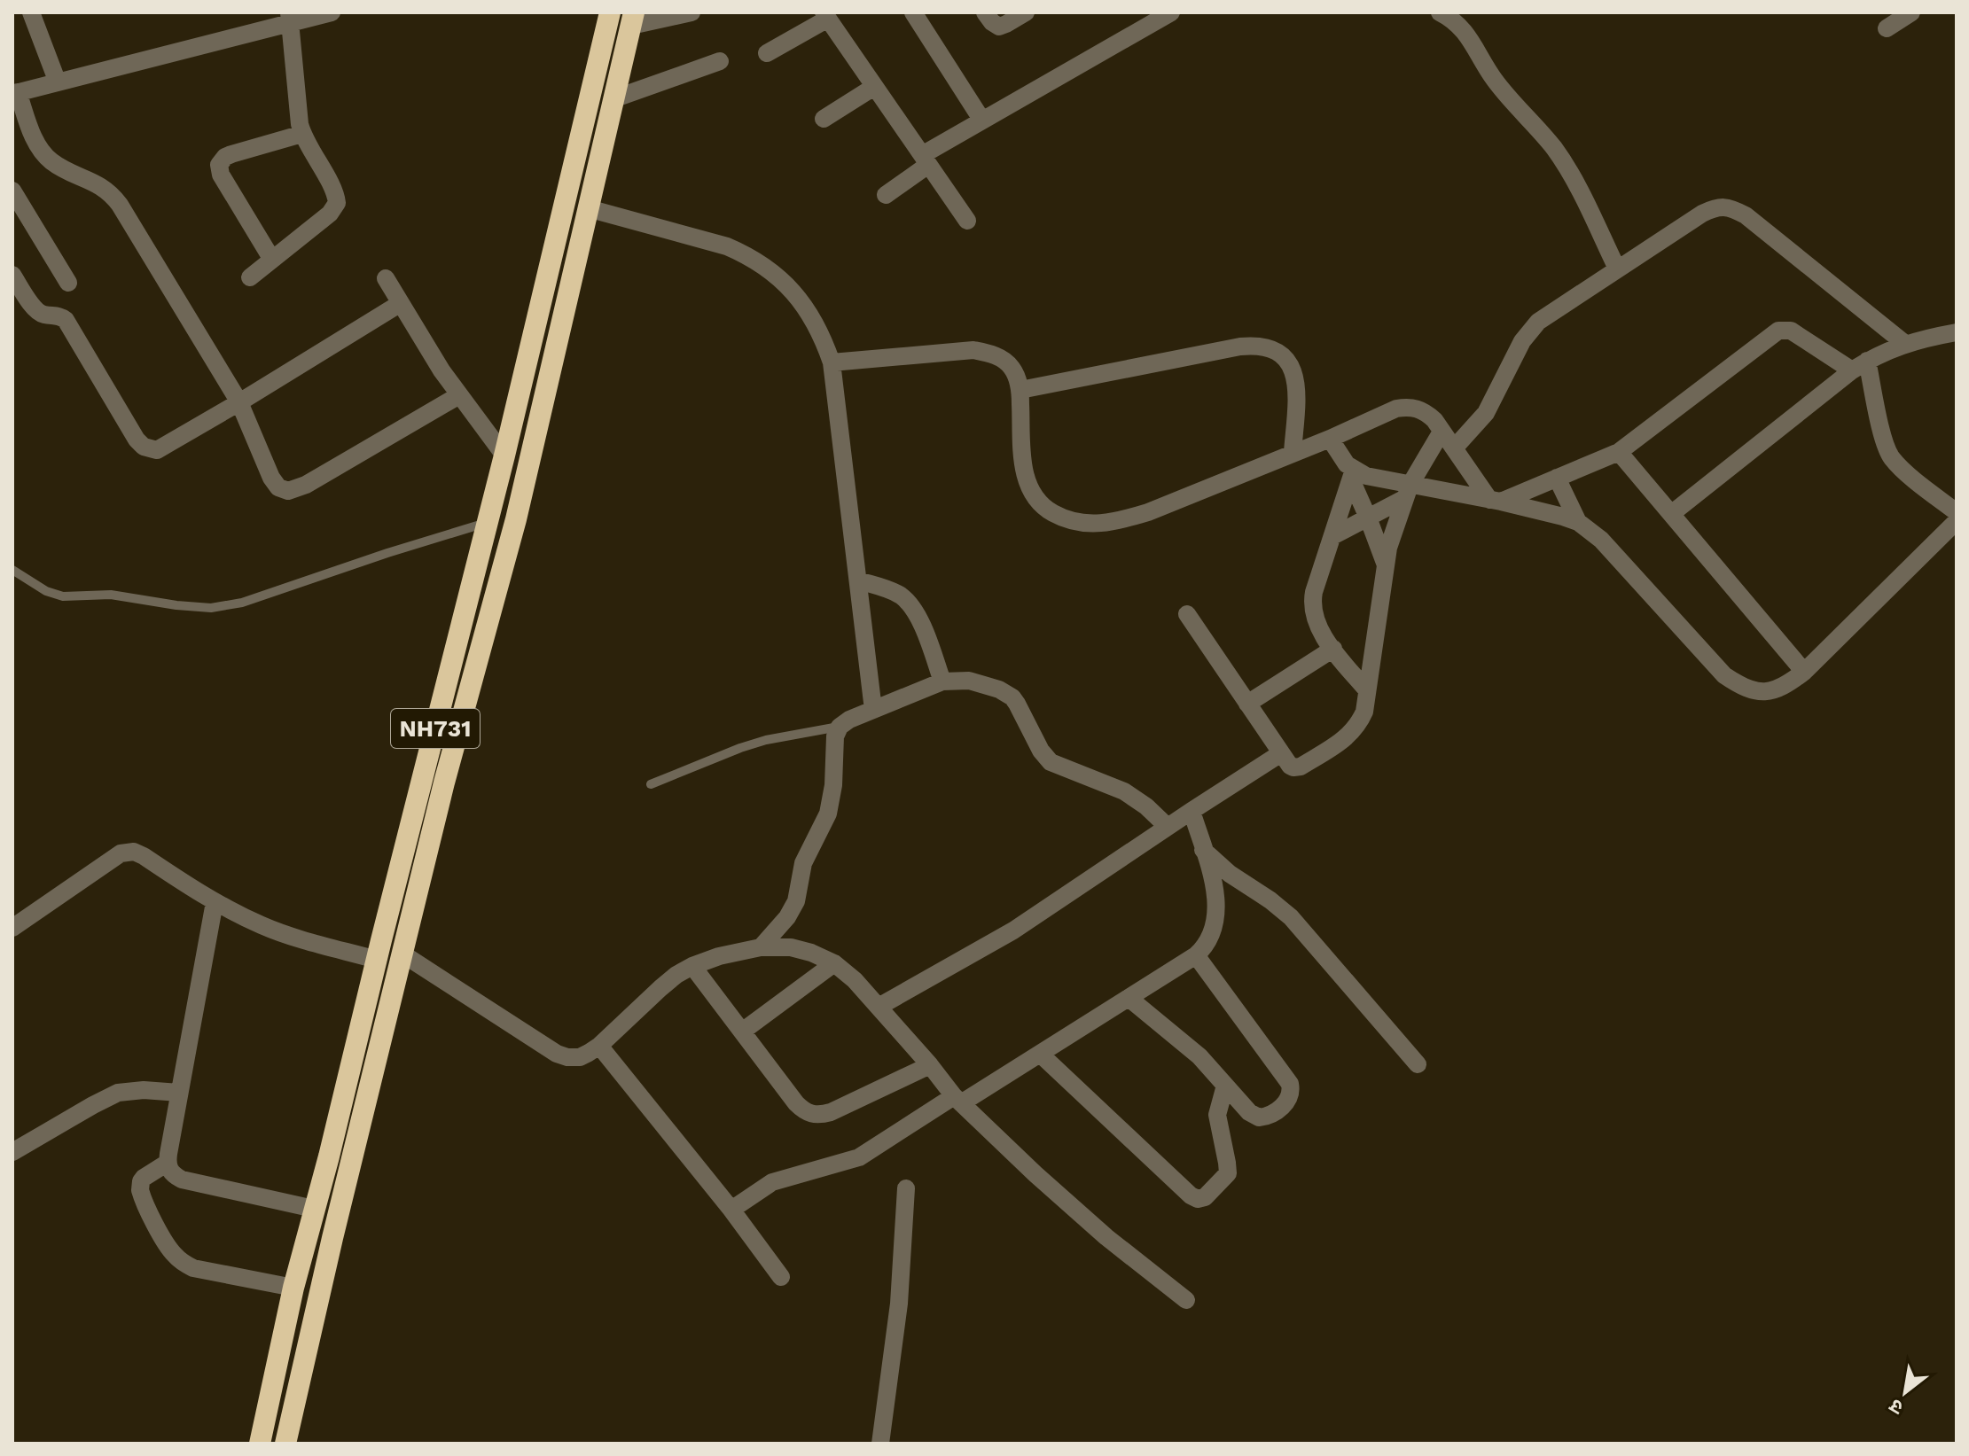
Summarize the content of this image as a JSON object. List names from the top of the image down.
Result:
{
  "streets": {
    "highway": ["NH731"]
  },
  "north": "bottom left"
}
